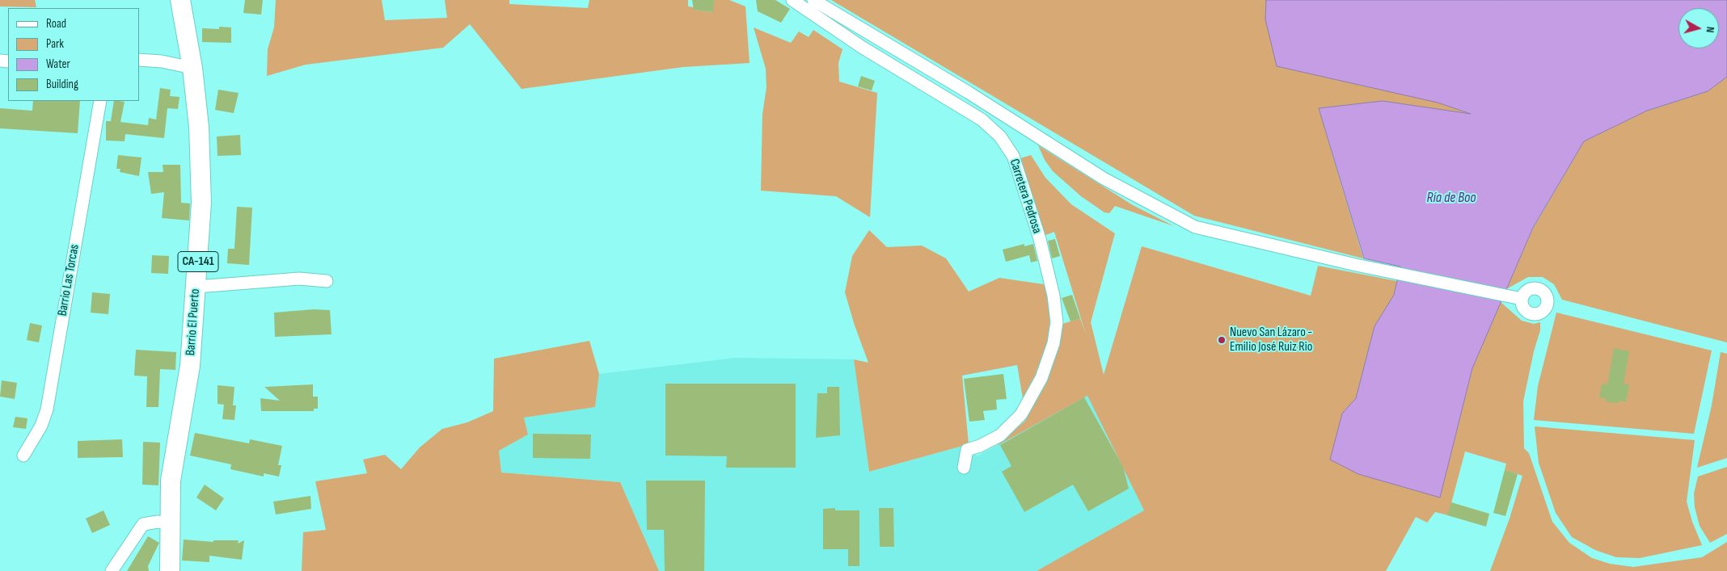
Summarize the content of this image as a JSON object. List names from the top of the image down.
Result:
{
  "streets": {
    "main road": ["CA-141", "Barrio El Puerto"],
    "street": ["Carretera Pedrosa", "Barrio Las Torcas"]
  },
  "water": ["Ría de Boo"],
  "places": ["Nuevo San Lázaro - Emilio José Ruiz Rio"],
  "legend": [
    "Road",
    "Park",
    "Water",
    "Building"
  ],
  "north": "right"
}
